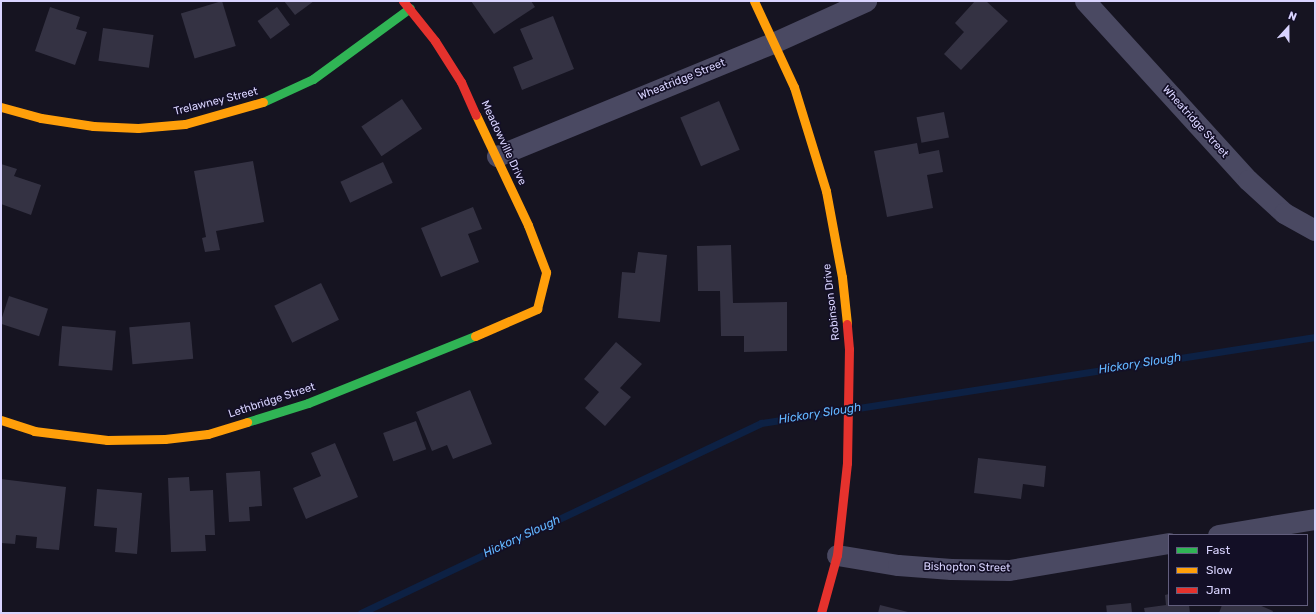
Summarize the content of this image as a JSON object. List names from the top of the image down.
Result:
{
  "streets": {
    "street": [
      "Wheatridge Street",
      "Trelawney Street",
      "Meadowville Drive",
      "Robinson Drive",
      "Lethbridge Street",
      "Bishopton Street"
    ]
  },
  "crossings": [
    ["Wheatridge Street", "Meadowville Drive"],
    ["Wheatridge Street", "Robinson Drive"],
    ["Trelawney Street", "Meadowville Drive"],
    ["Meadowville Drive", "Lethbridge Street"],
    ["Robinson Drive", "Bishopton Street"]
  ],
  "water": ["Hickory Slough"],
  "legend": ["Fast", "Slow", "Jam"],
  "north": "top"
}
